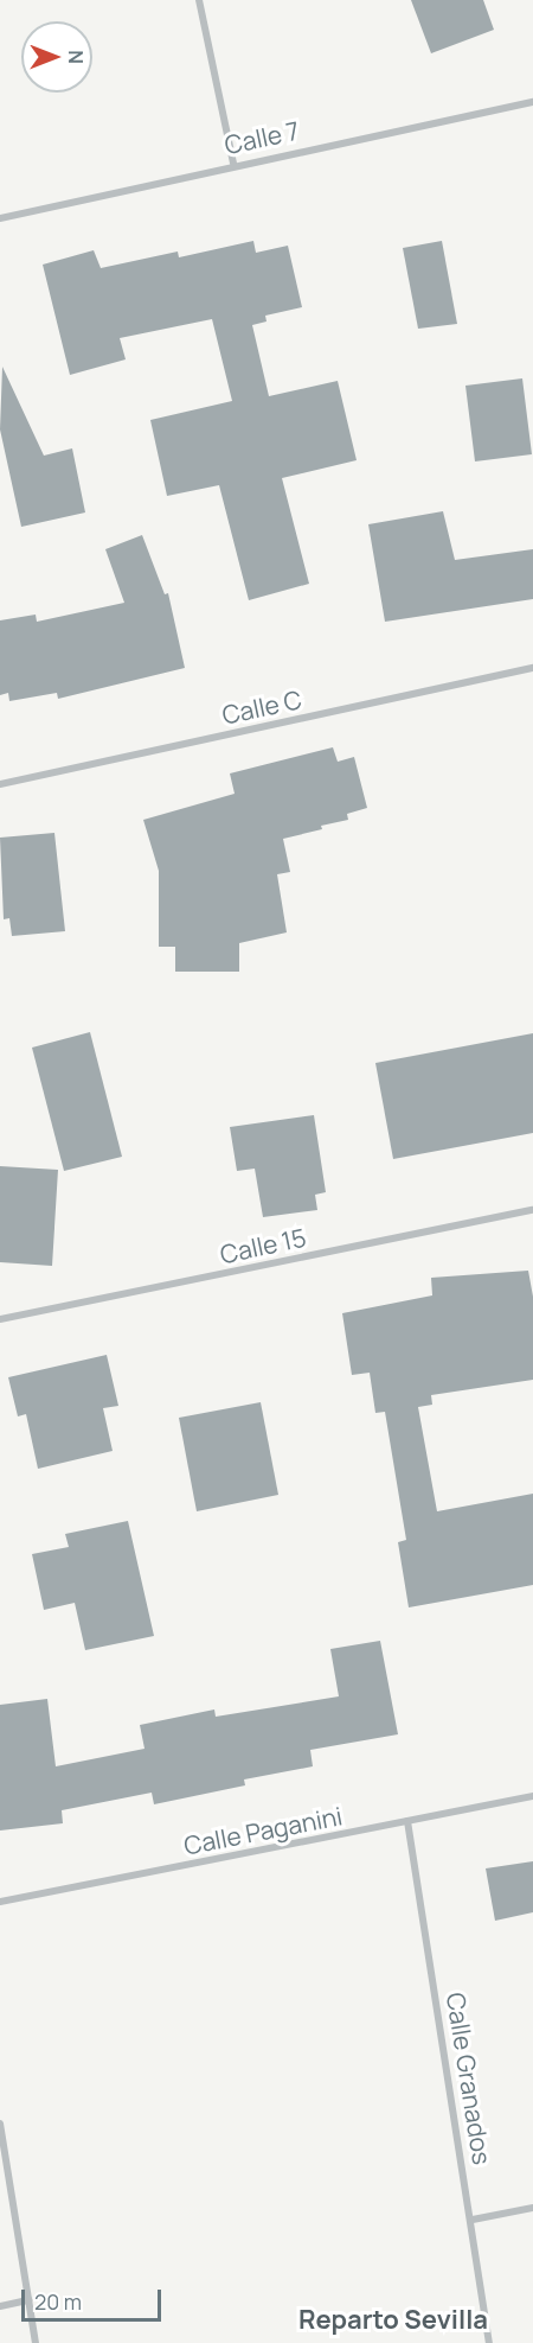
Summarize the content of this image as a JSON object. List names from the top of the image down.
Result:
{
  "streets": {
    "street": [
      "Calle 7",
      "Calle C",
      "Calle 15",
      "Calle Paganini",
      "Calle Granados"
    ]
  },
  "crossings": [
    ["Calle Paganini", "Calle Granados"]
  ],
  "districts": ["Reparto Sevilla"],
  "scale_bar": "20 m",
  "north": "right"
}
